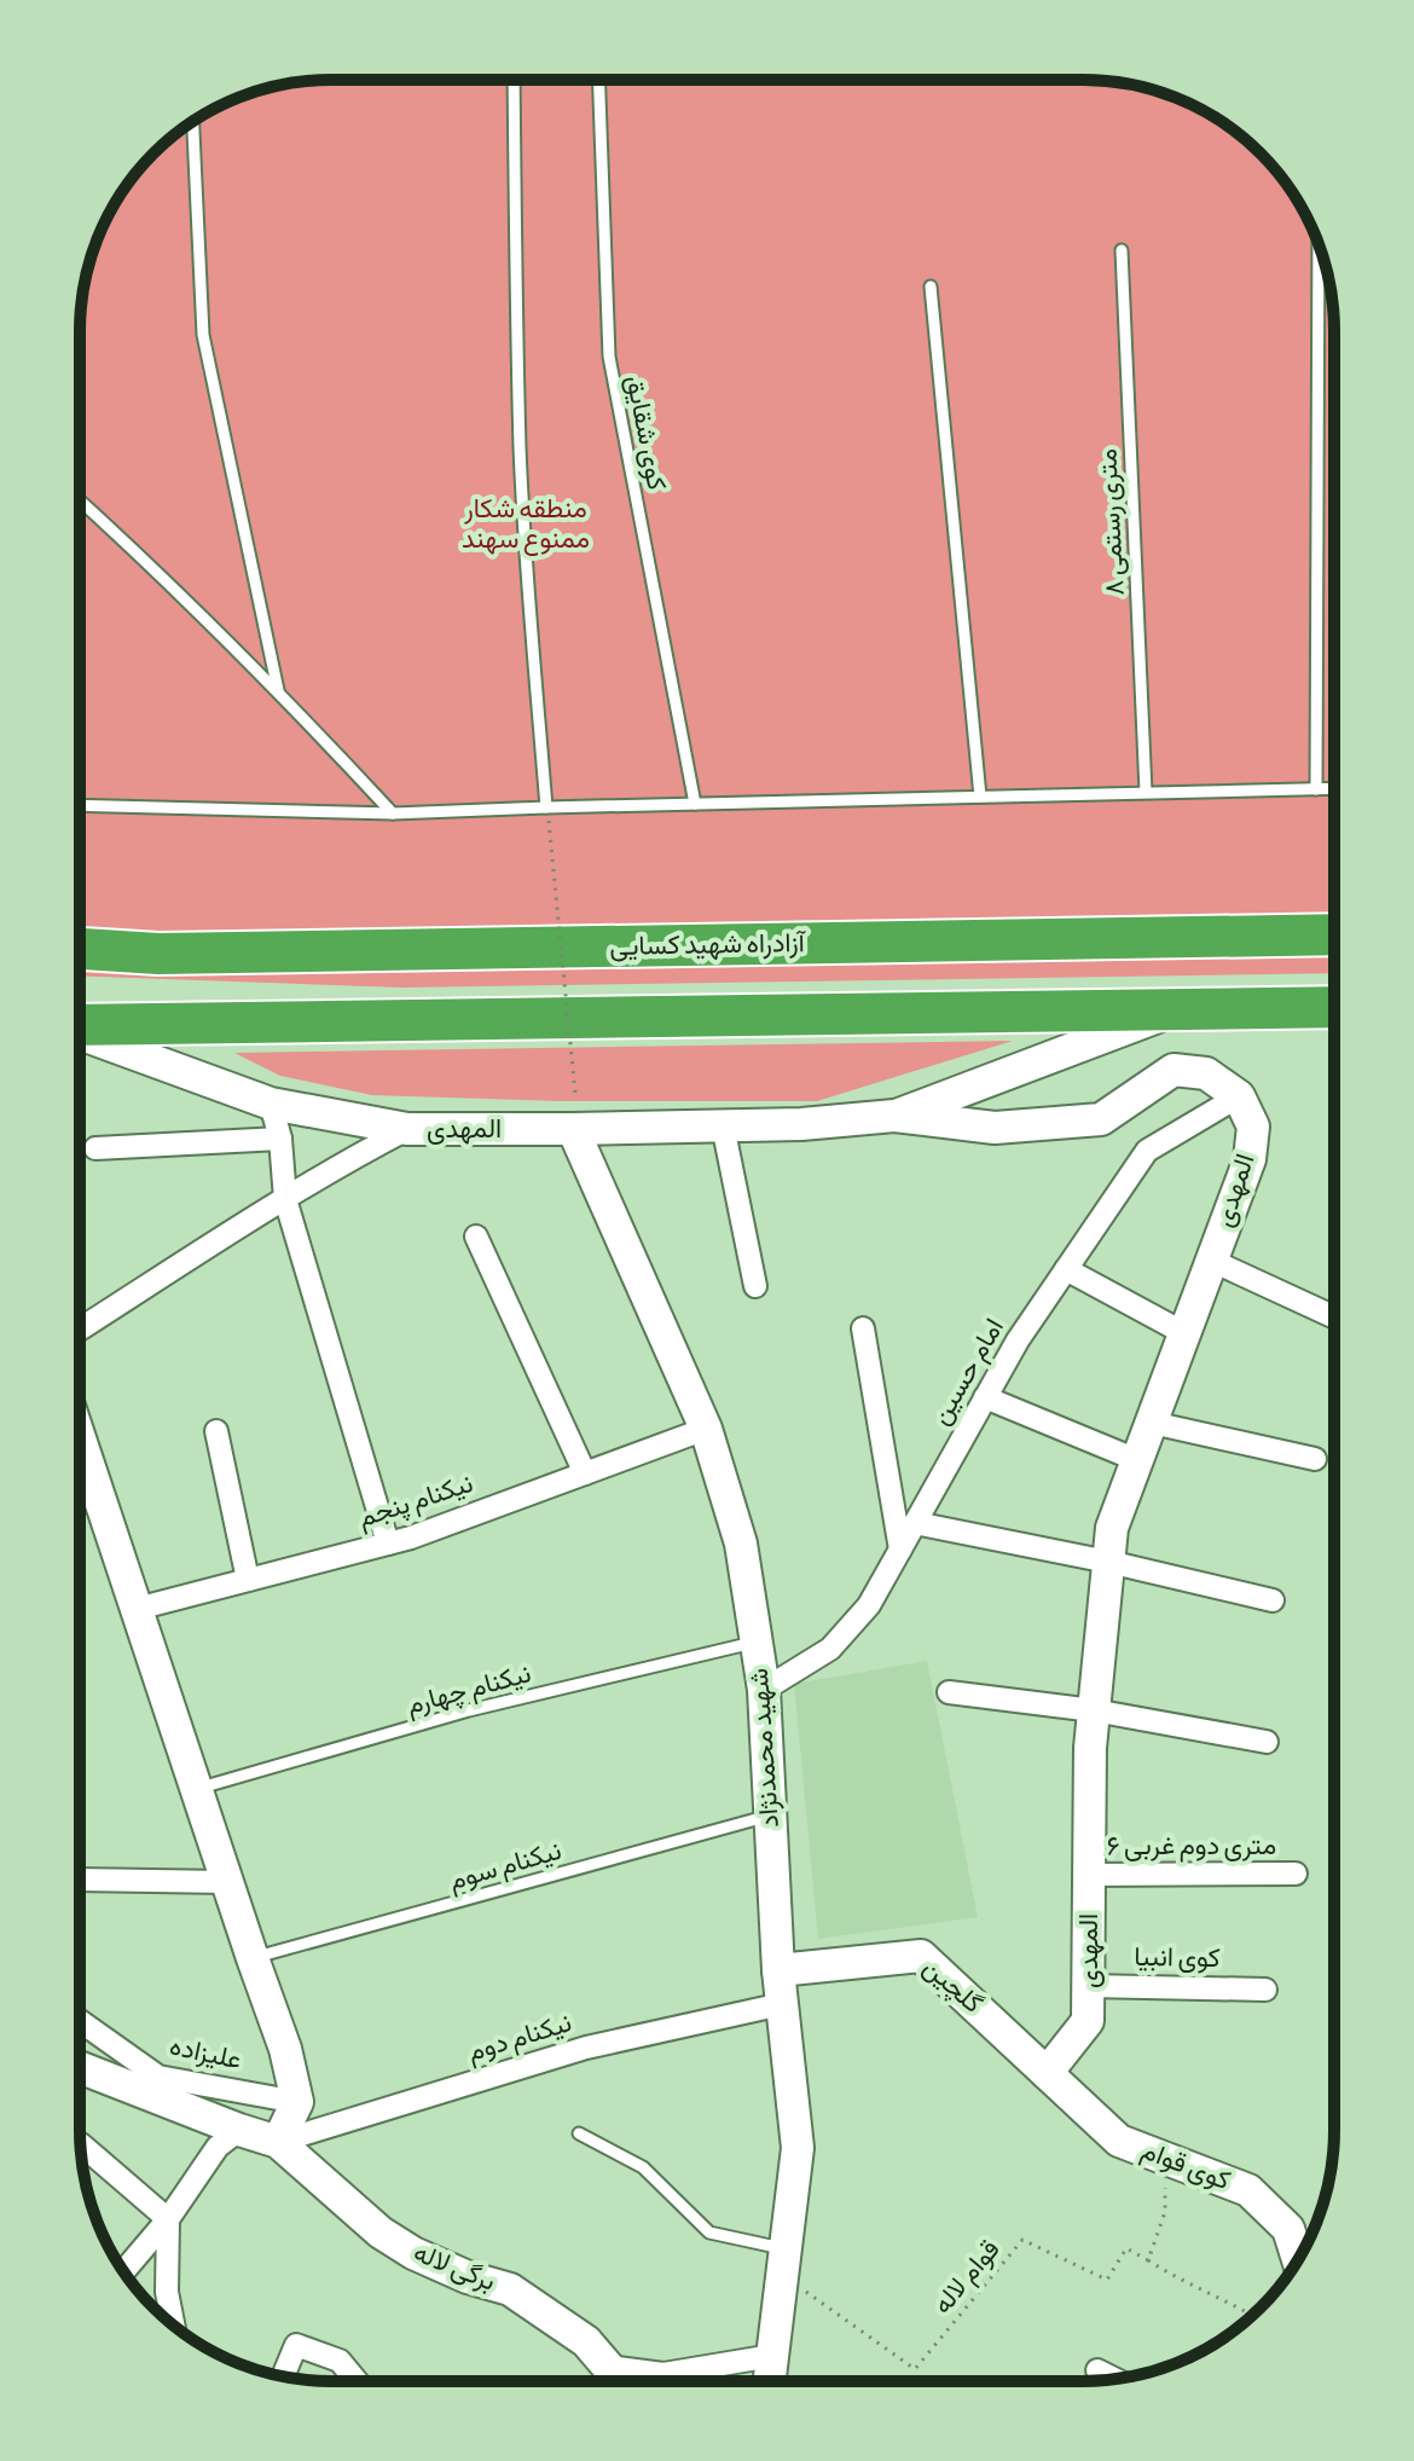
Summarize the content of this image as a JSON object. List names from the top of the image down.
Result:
{
  "streets": {
    "highway": ["آزادراه شهید کسایی"],
    "street": [
      "المهدی",
      "امام حسین",
      "نیکنام پنجم",
      "شهید محمدنژاد",
      "۶ متری دوم غربی",
      "کوی انبیا",
      "گلچین",
      "نیکنام دوم",
      "علیزاده",
      "کوی قوام",
      "برگی لاله"
    ],
    "lane": [
      "کوی شقایق",
      "۸ متری رستمی",
      "نیکنام چهارم",
      "نیکنام سوم"
    ],
    "path": ["قوام لاله"]
  },
  "crossings": [
    ["المهدی", "امام حسین"],
    ["المهدی", "شهید محمدنژاد"],
    ["المهدی", "۶ متری دوم غربی"],
    ["المهدی", "کوی انبیا"],
    ["المهدی", "گلچین"],
    ["المهدی", "کوی قوام"],
    ["امام حسین", "شهید محمدنژاد"],
    ["نیکنام پنجم", "شهید محمدنژاد"],
    ["نیکنام چهارم", "شهید محمدنژاد"],
    ["شهید محمدنژاد", "نیکنام سوم"],
    ["شهید محمدنژاد", "گلچین"],
    ["شهید محمدنژاد", "نیکنام دوم"],
    ["شهید محمدنژاد", "قوام لاله"],
    ["گلچین", "کوی قوام"],
    ["نیکنام دوم", "برگی لاله"]
  ],
  "parks": ["منطقه شکار ممنوع سهند"]
}
